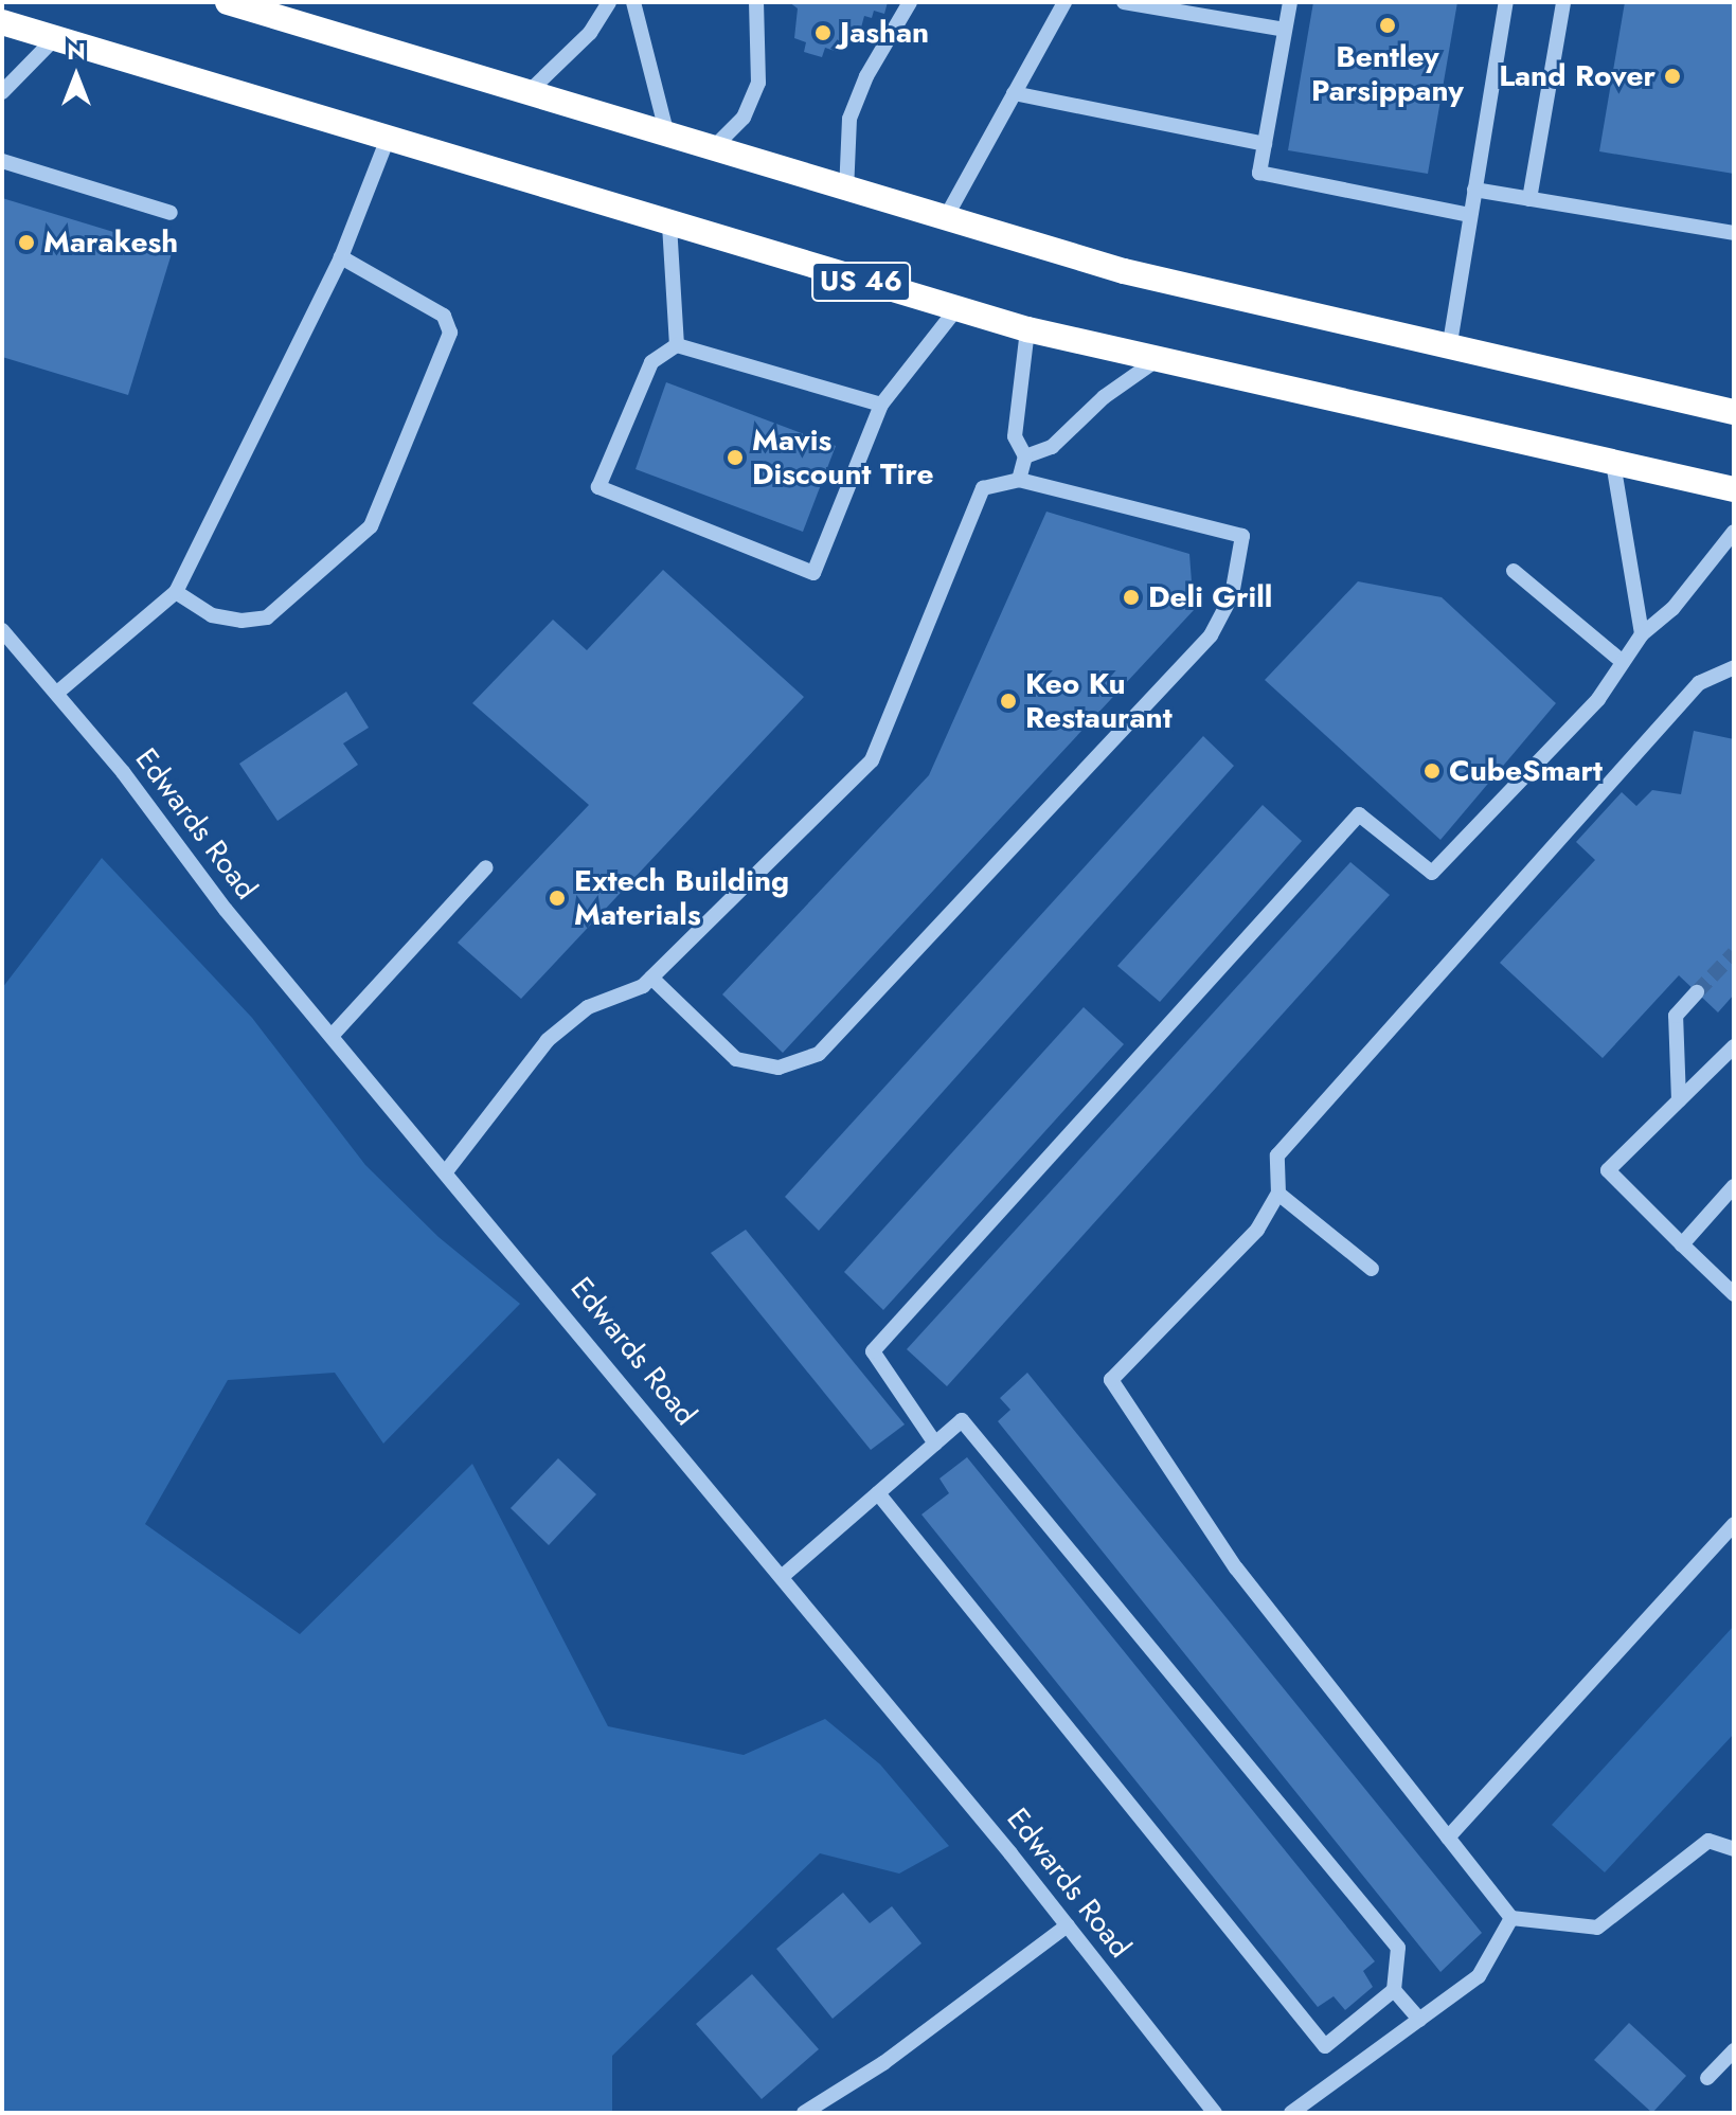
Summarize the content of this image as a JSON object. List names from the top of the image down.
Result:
{
  "streets": {
    "highway": ["US 46"],
    "street": ["Edwards Road"]
  },
  "places": [
    "Bentley Parsippany",
    "Jashan",
    "Land Rover",
    "Marakesh",
    "Mavis Discount Tire",
    "Deli Grill",
    "Keo Ku Restaurant",
    "CubeSmart",
    "Extech Building Materials"
  ],
  "north": "top"
}
